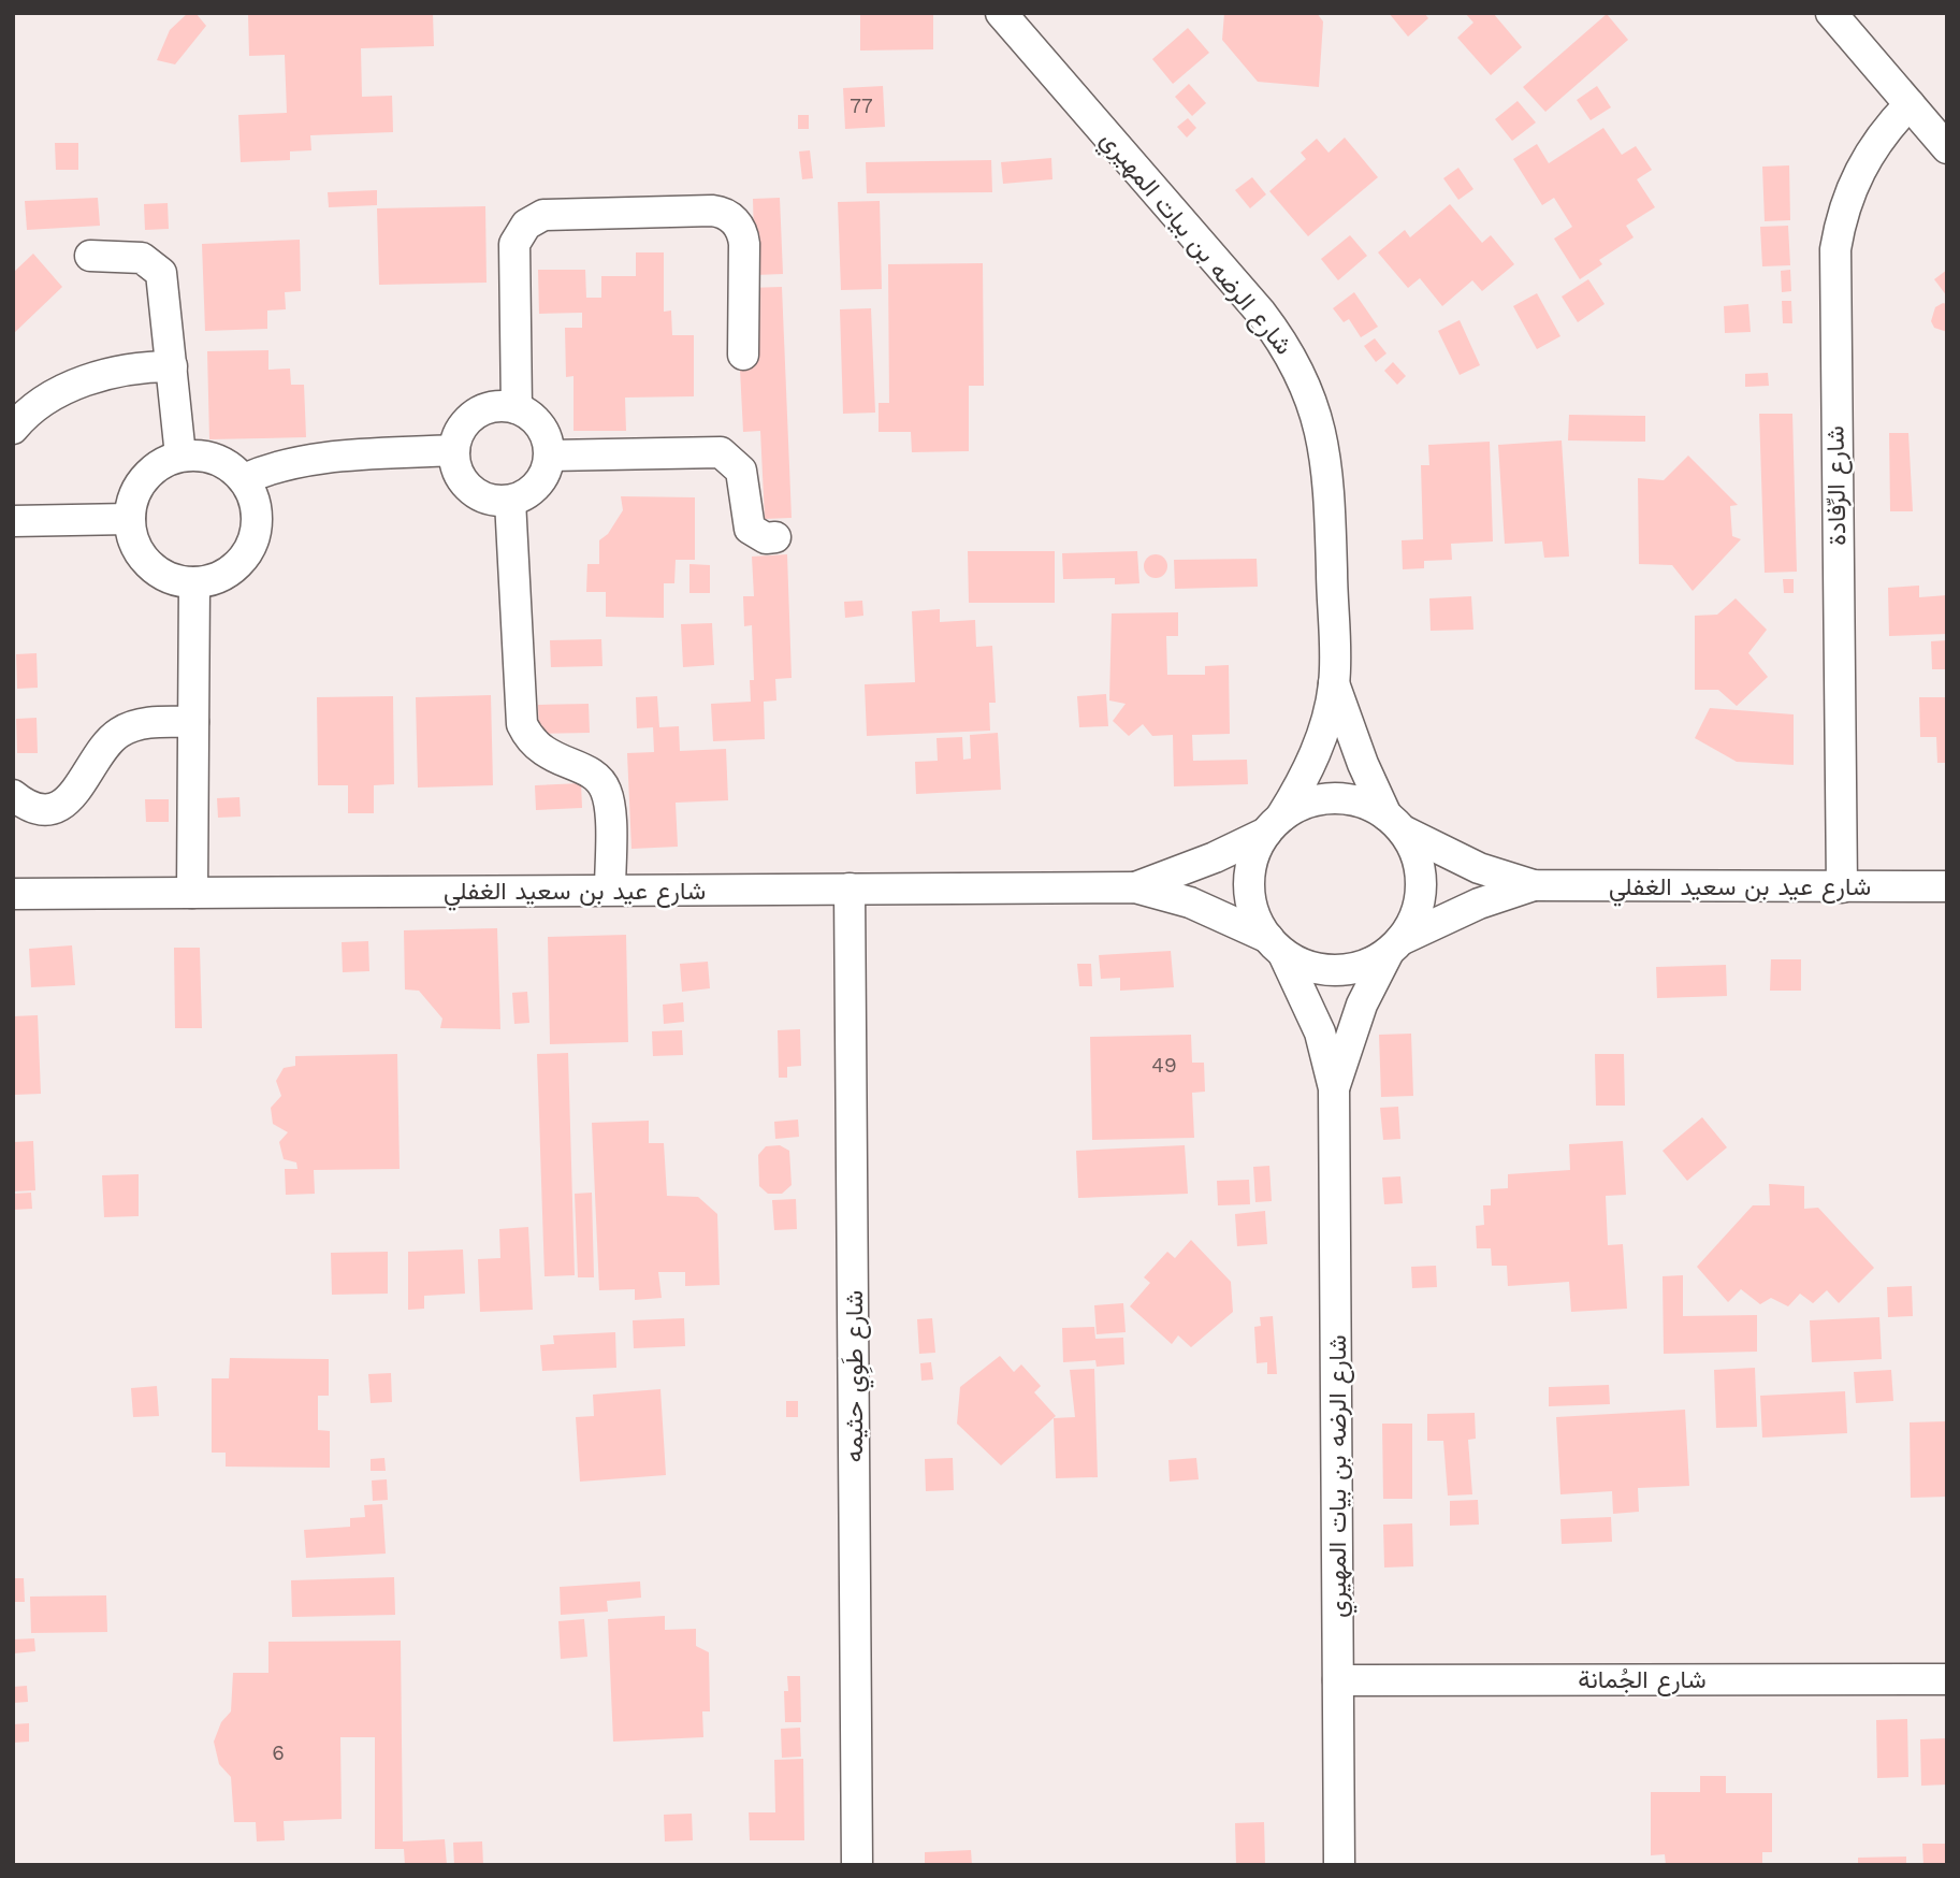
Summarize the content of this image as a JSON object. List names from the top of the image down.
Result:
{
  "streets": {
    "street": [
      "شارع الرضه بن بيات المهيري",
      "شارع الرِّفادة",
      "شارع عيد بن سعيد الغفلي",
      "شارع طَوِي حثيمه",
      "شارع الجُمانة"
    ]
  },
  "crossings": [
    ["شارع الرضه بن بيات المهيري", "شارع عيد بن سعيد الغفلي"],
    ["شارع الرضه بن بيات المهيري", "شارع الجُمانة"],
    ["شارع الرِّفادة", "شارع عيد بن سعيد الغفلي"],
    ["شارع عيد بن سعيد الغفلي", "شارع طَوِي حثيمه"]
  ],
  "house_numbers": ["77", "49", "6"]
}
